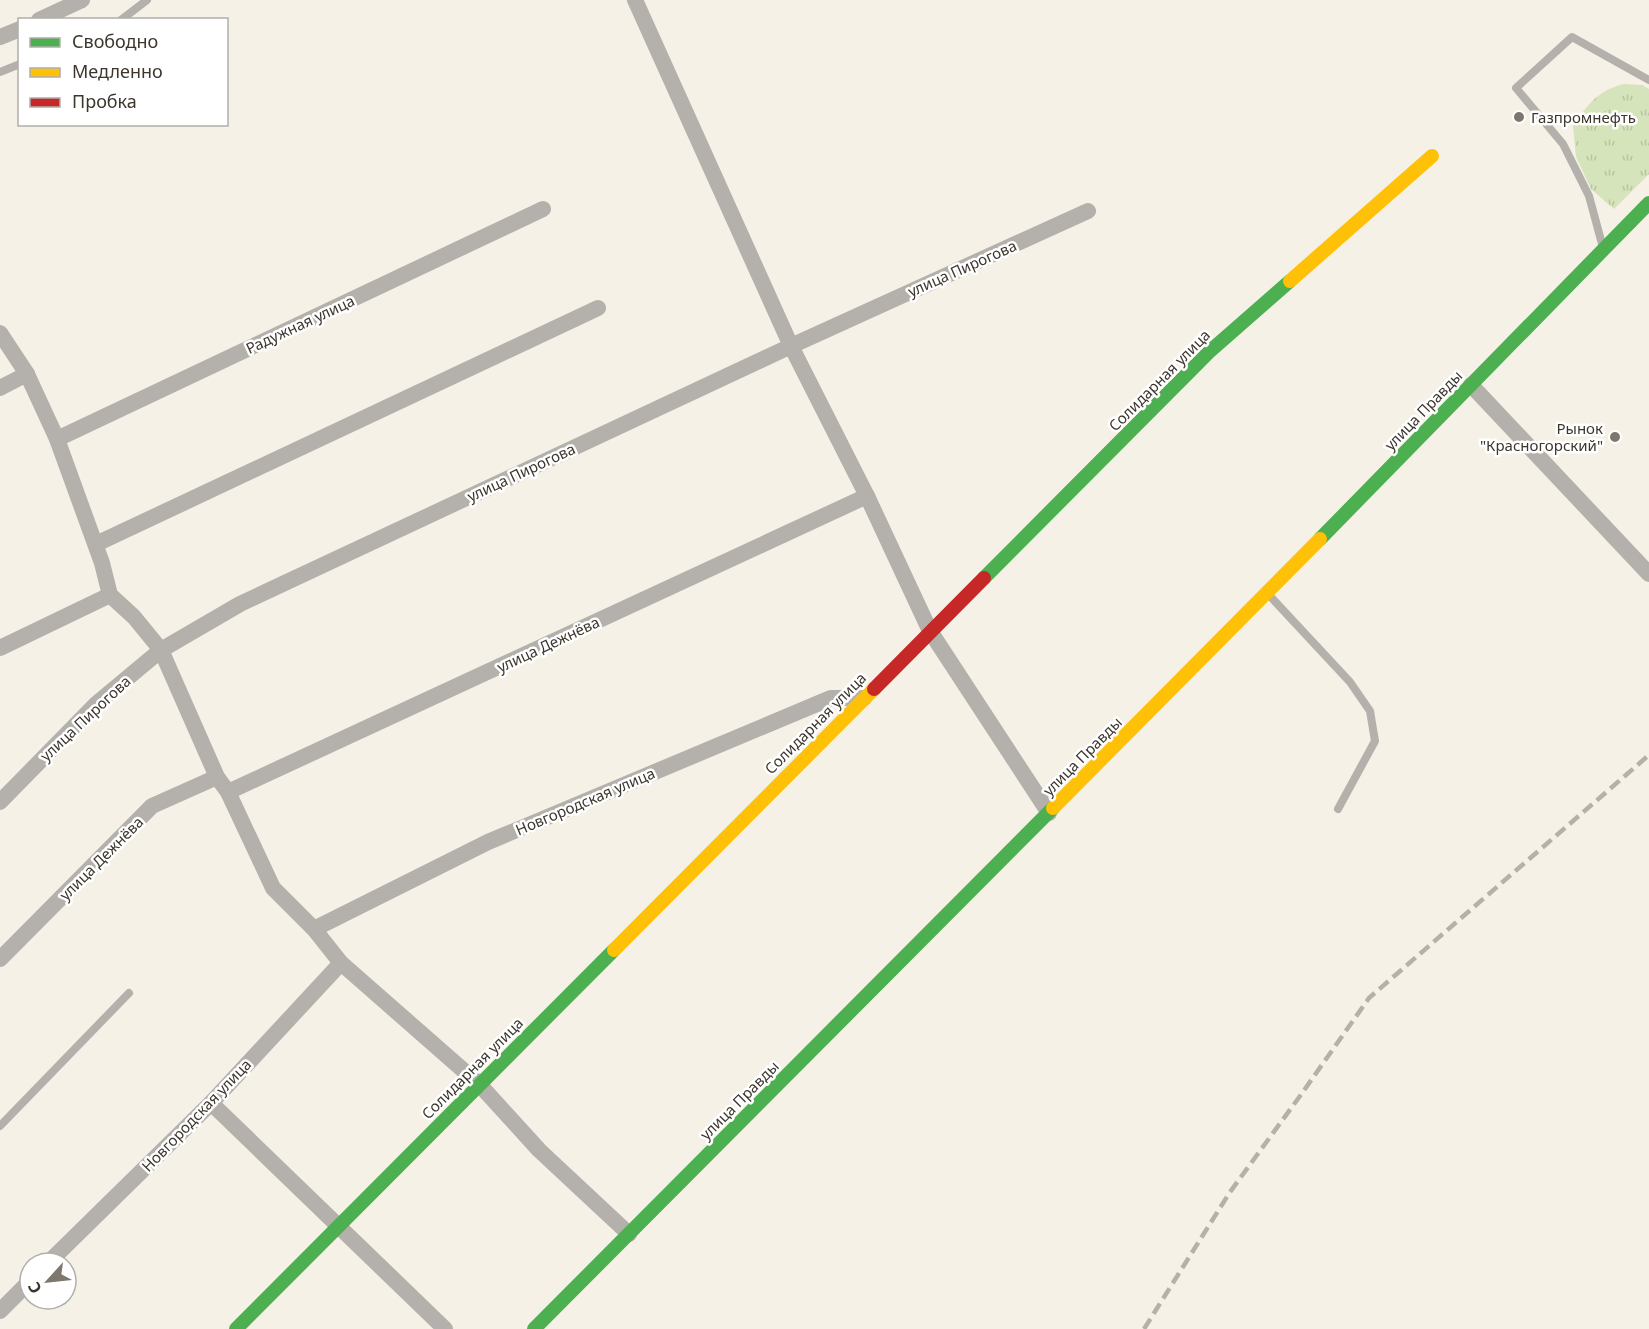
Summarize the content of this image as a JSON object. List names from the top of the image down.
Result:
{
  "streets": {
    "street": [
      "улица Пирогова",
      "Радужная улица",
      "Солидарная улица",
      "улица Правды",
      "улица Дежнёва",
      "Новгородская улица"
    ]
  },
  "crossings": [
    ["Солидарная улица", "Новгородская улица"]
  ],
  "places": ["Газпромнефть", "Рынок \"Красногорский\""],
  "legend": ["Свободно", "Медленно", "Пробка"],
  "north": "bottom left"
}
